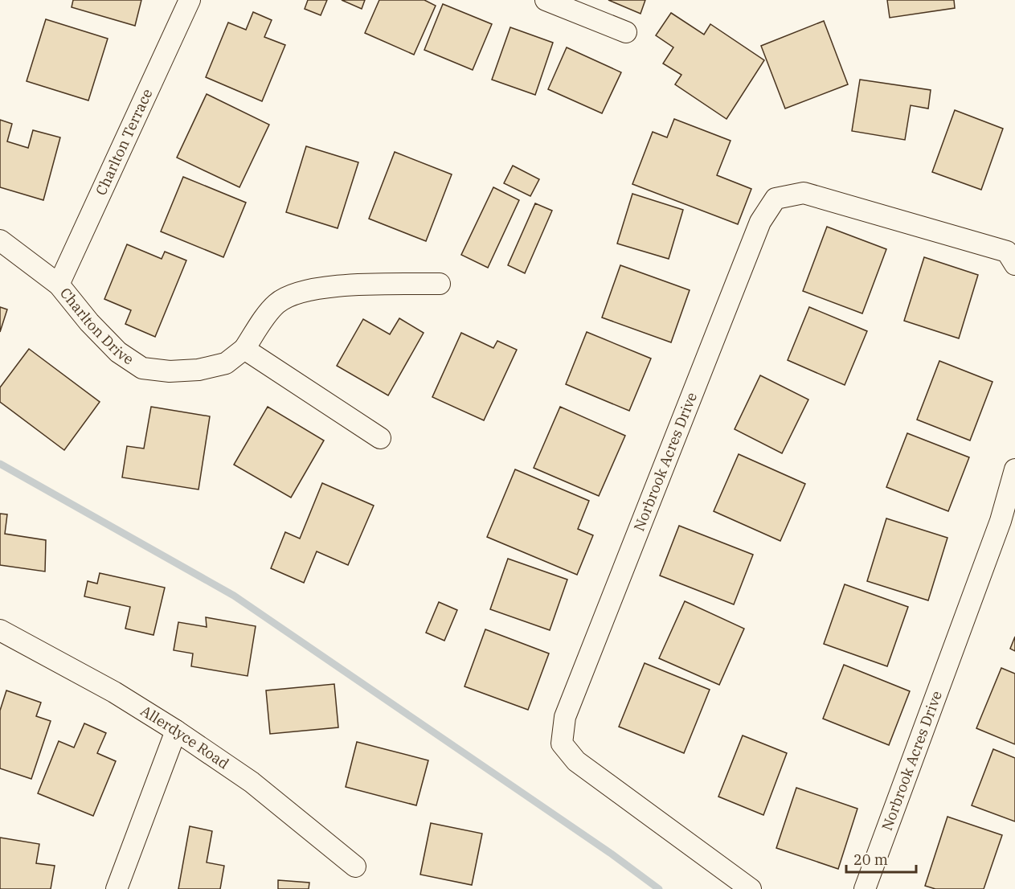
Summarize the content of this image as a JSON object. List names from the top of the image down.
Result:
{
  "streets": {
    "street": [
      "Charlton Terrace",
      "Charlton Drive",
      "Norbrook Acres Drive",
      "Allerdyce Road"
    ]
  },
  "crossings": [
    ["Charlton Terrace", "Charlton Drive"]
  ],
  "scale_bar": "20 m"
}
